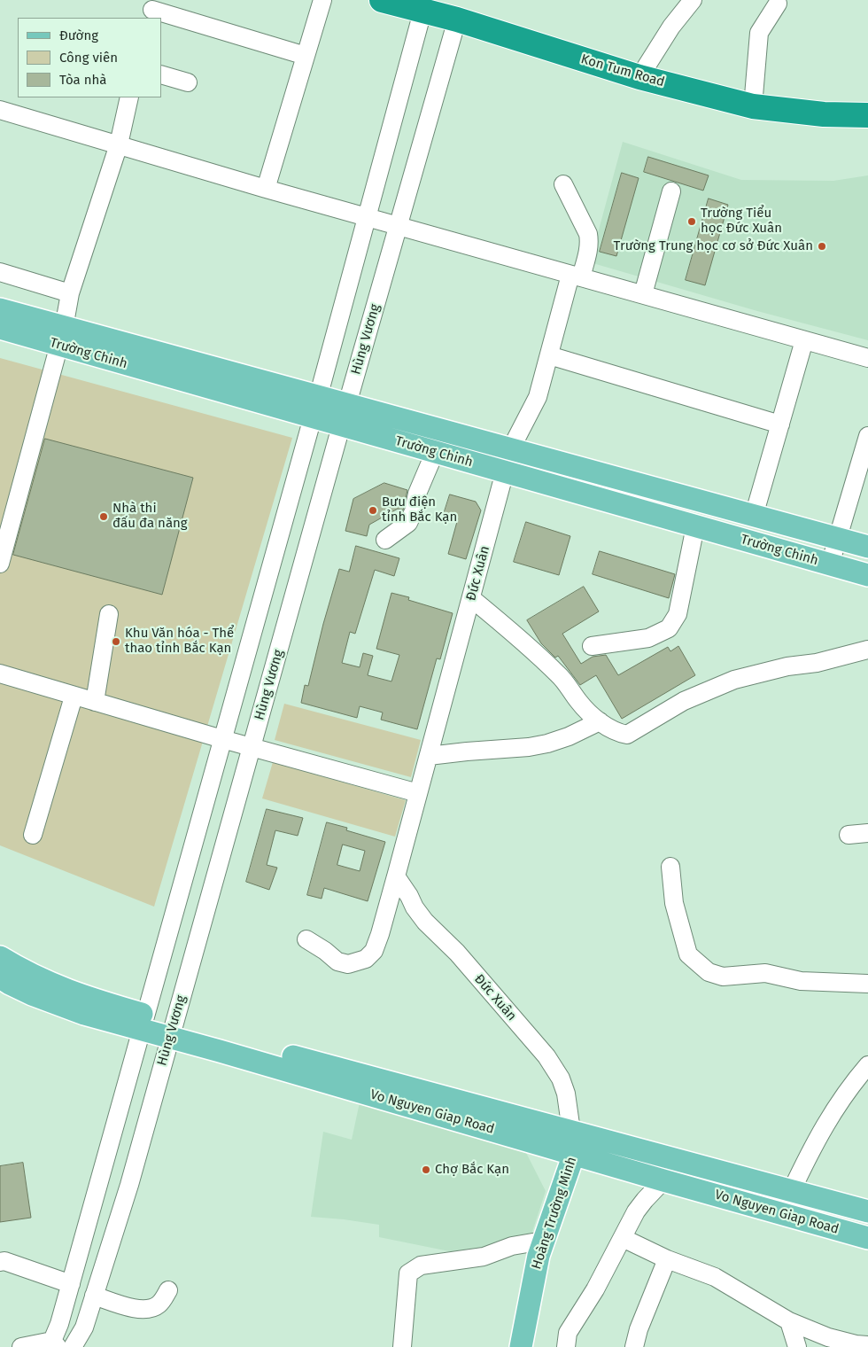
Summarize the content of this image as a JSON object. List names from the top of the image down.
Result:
{
  "streets": {
    "highway": ["Kon Tum Road"],
    "main road": ["Trường Chinh", "Vo Nguyen Giap Road", "Hoàng Trường Minh"],
    "street": ["Hùng Vương", "Đức Xuân"]
  },
  "crossings": [
    ["Kon Tum Road", "Hùng Vương"],
    ["Hùng Vương", "Trường Chinh"],
    ["Hùng Vương", "Vo Nguyen Giap Road"],
    ["Trường Chinh", "Đức Xuân"],
    ["Đức Xuân", "Vo Nguyen Giap Road"],
    ["Đức Xuân", "Hoàng Trường Minh"],
    ["Vo Nguyen Giap Road", "Hoàng Trường Minh"]
  ],
  "places": [
    "Trường Tiểu học Đức Xuân",
    "Trường Trung học cơ sở Đức Xuân",
    "Bưu điện tỉnh Bắc Kạn",
    "Nhà thi đấu đa năng",
    "Khu Văn hóa - Thể thao tỉnh Bắc Kạn",
    "Chợ Bắc Kạn"
  ],
  "legend": ["Đường", "Công viên", "Tòa nhà"]
}
